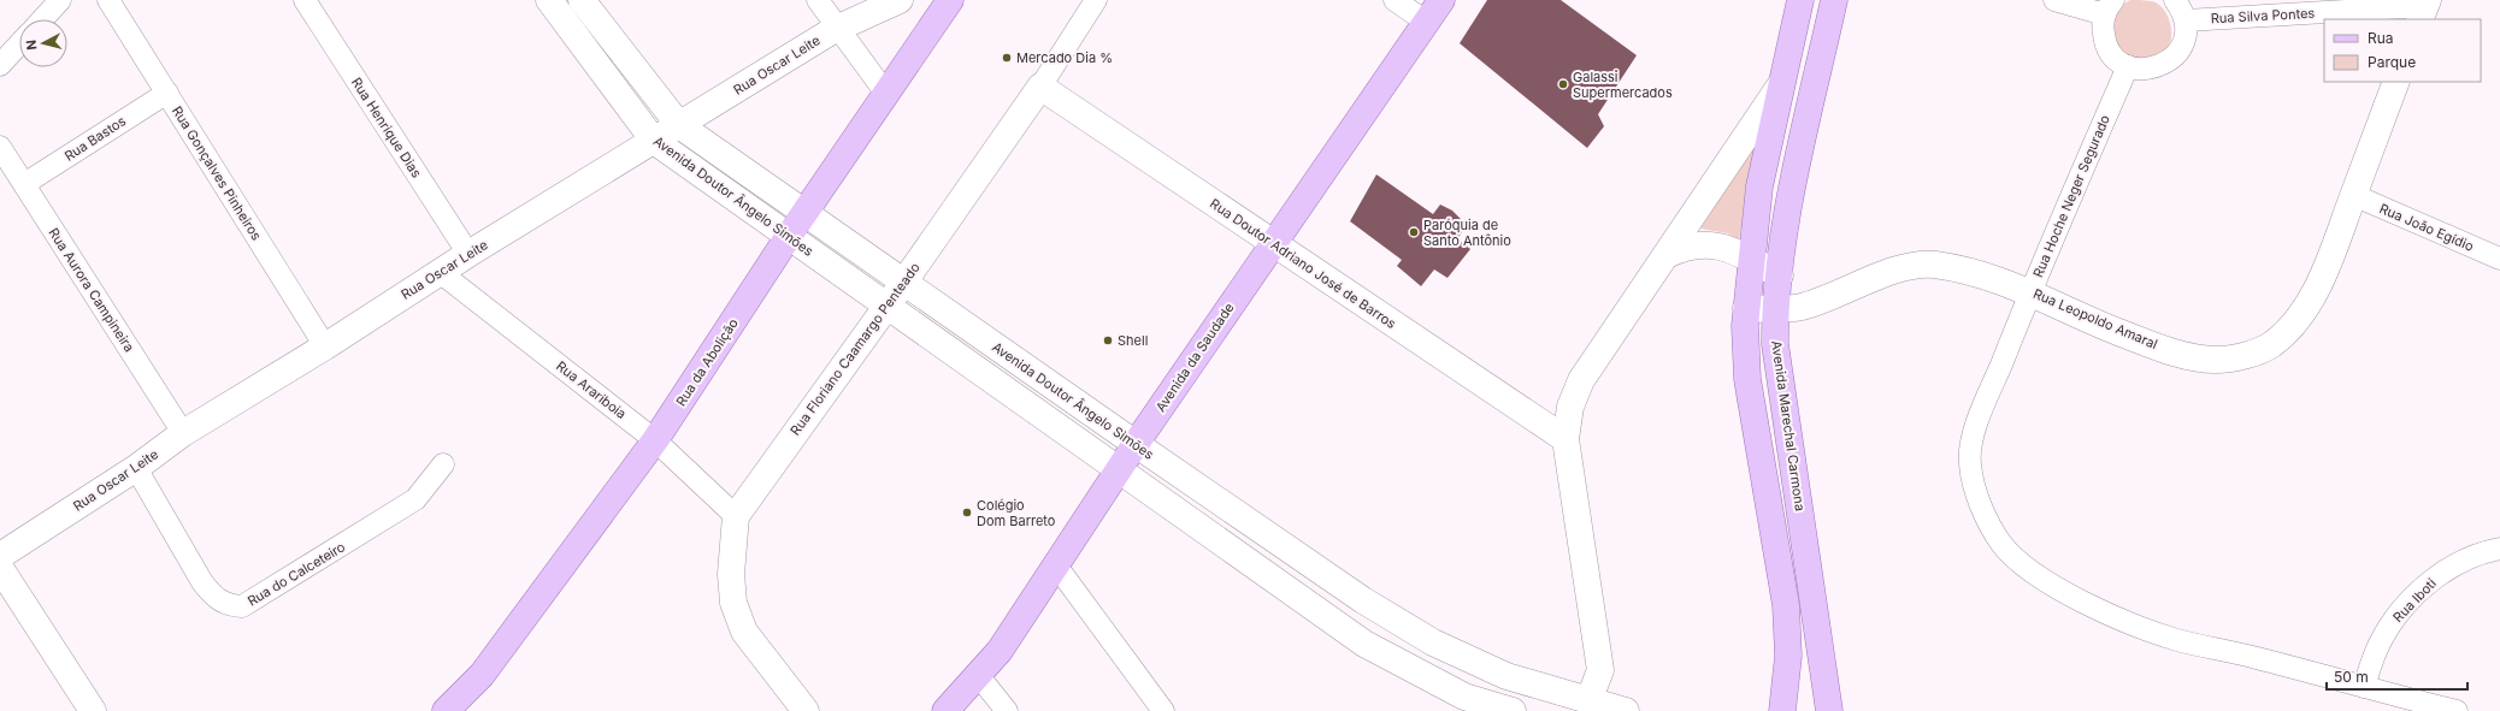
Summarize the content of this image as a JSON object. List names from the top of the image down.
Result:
{
  "streets": {
    "main road": ["Avenida da Saudade", "Rua da Abolição", "Avenida Marechal Carmona"],
    "street": [
      "Rua Silva Pontes",
      "Rua Oscar Leite",
      "Rua Henrique Dias",
      "Rua Bastos",
      "Rua Gonçalves Pinheiros",
      "Avenida Doutor Ângelo Simões",
      "Rua Hoche Neger Segurado",
      "Rua João Egídio",
      "Rua Doutor Adriano José de Barros",
      "Rua Aurora Campineira",
      "Rua Leopoldo Amaral",
      "Rua Floriano Caamargo Penteado",
      "Rua Arariboia",
      "Rua do Calceteiro",
      "Rua Iboti"
    ]
  },
  "crossings": [
    ["Rua Oscar Leite", "Rua Henrique Dias"],
    ["Rua Oscar Leite", "Rua Gonçalves Pinheiros"],
    ["Rua Oscar Leite", "Avenida Doutor Ângelo Simões"],
    ["Rua Oscar Leite", "Rua Aurora Campineira"],
    ["Rua Oscar Leite", "Rua Arariboia"],
    ["Rua Oscar Leite", "Rua do Calceteiro"],
    ["Rua Bastos", "Rua Gonçalves Pinheiros"],
    ["Rua Bastos", "Rua Aurora Campineira"],
    ["Avenida Doutor Ângelo Simões", "Rua Floriano Caamargo Penteado"],
    ["Avenida Doutor Ângelo Simões", "Avenida da Saudade"],
    ["Avenida Doutor Ângelo Simões", "Rua da Abolição"],
    ["Rua Hoche Neger Segurado", "Rua Leopoldo Amaral"],
    ["Rua Hoche Neger Segurado", "Rua Iboti"],
    ["Rua João Egídio", "Rua Leopoldo Amaral"],
    ["Rua Doutor Adriano José de Barros", "Rua Floriano Caamargo Penteado"],
    ["Rua Doutor Adriano José de Barros", "Avenida da Saudade"],
    ["Rua Leopoldo Amaral", "Avenida Marechal Carmona"],
    ["Rua Floriano Caamargo Penteado", "Rua Arariboia"],
    ["Rua da Abolição", "Rua Arariboia"]
  ],
  "places": [
    "Mercado Dia %",
    "Galassi Supermercados",
    "Paróquia de Santo Antônio",
    "Shell",
    "Colégio Dom Barreto"
  ],
  "legend": ["Rua", "Parque"],
  "scale_bar": "50 m",
  "north": "left"
}
